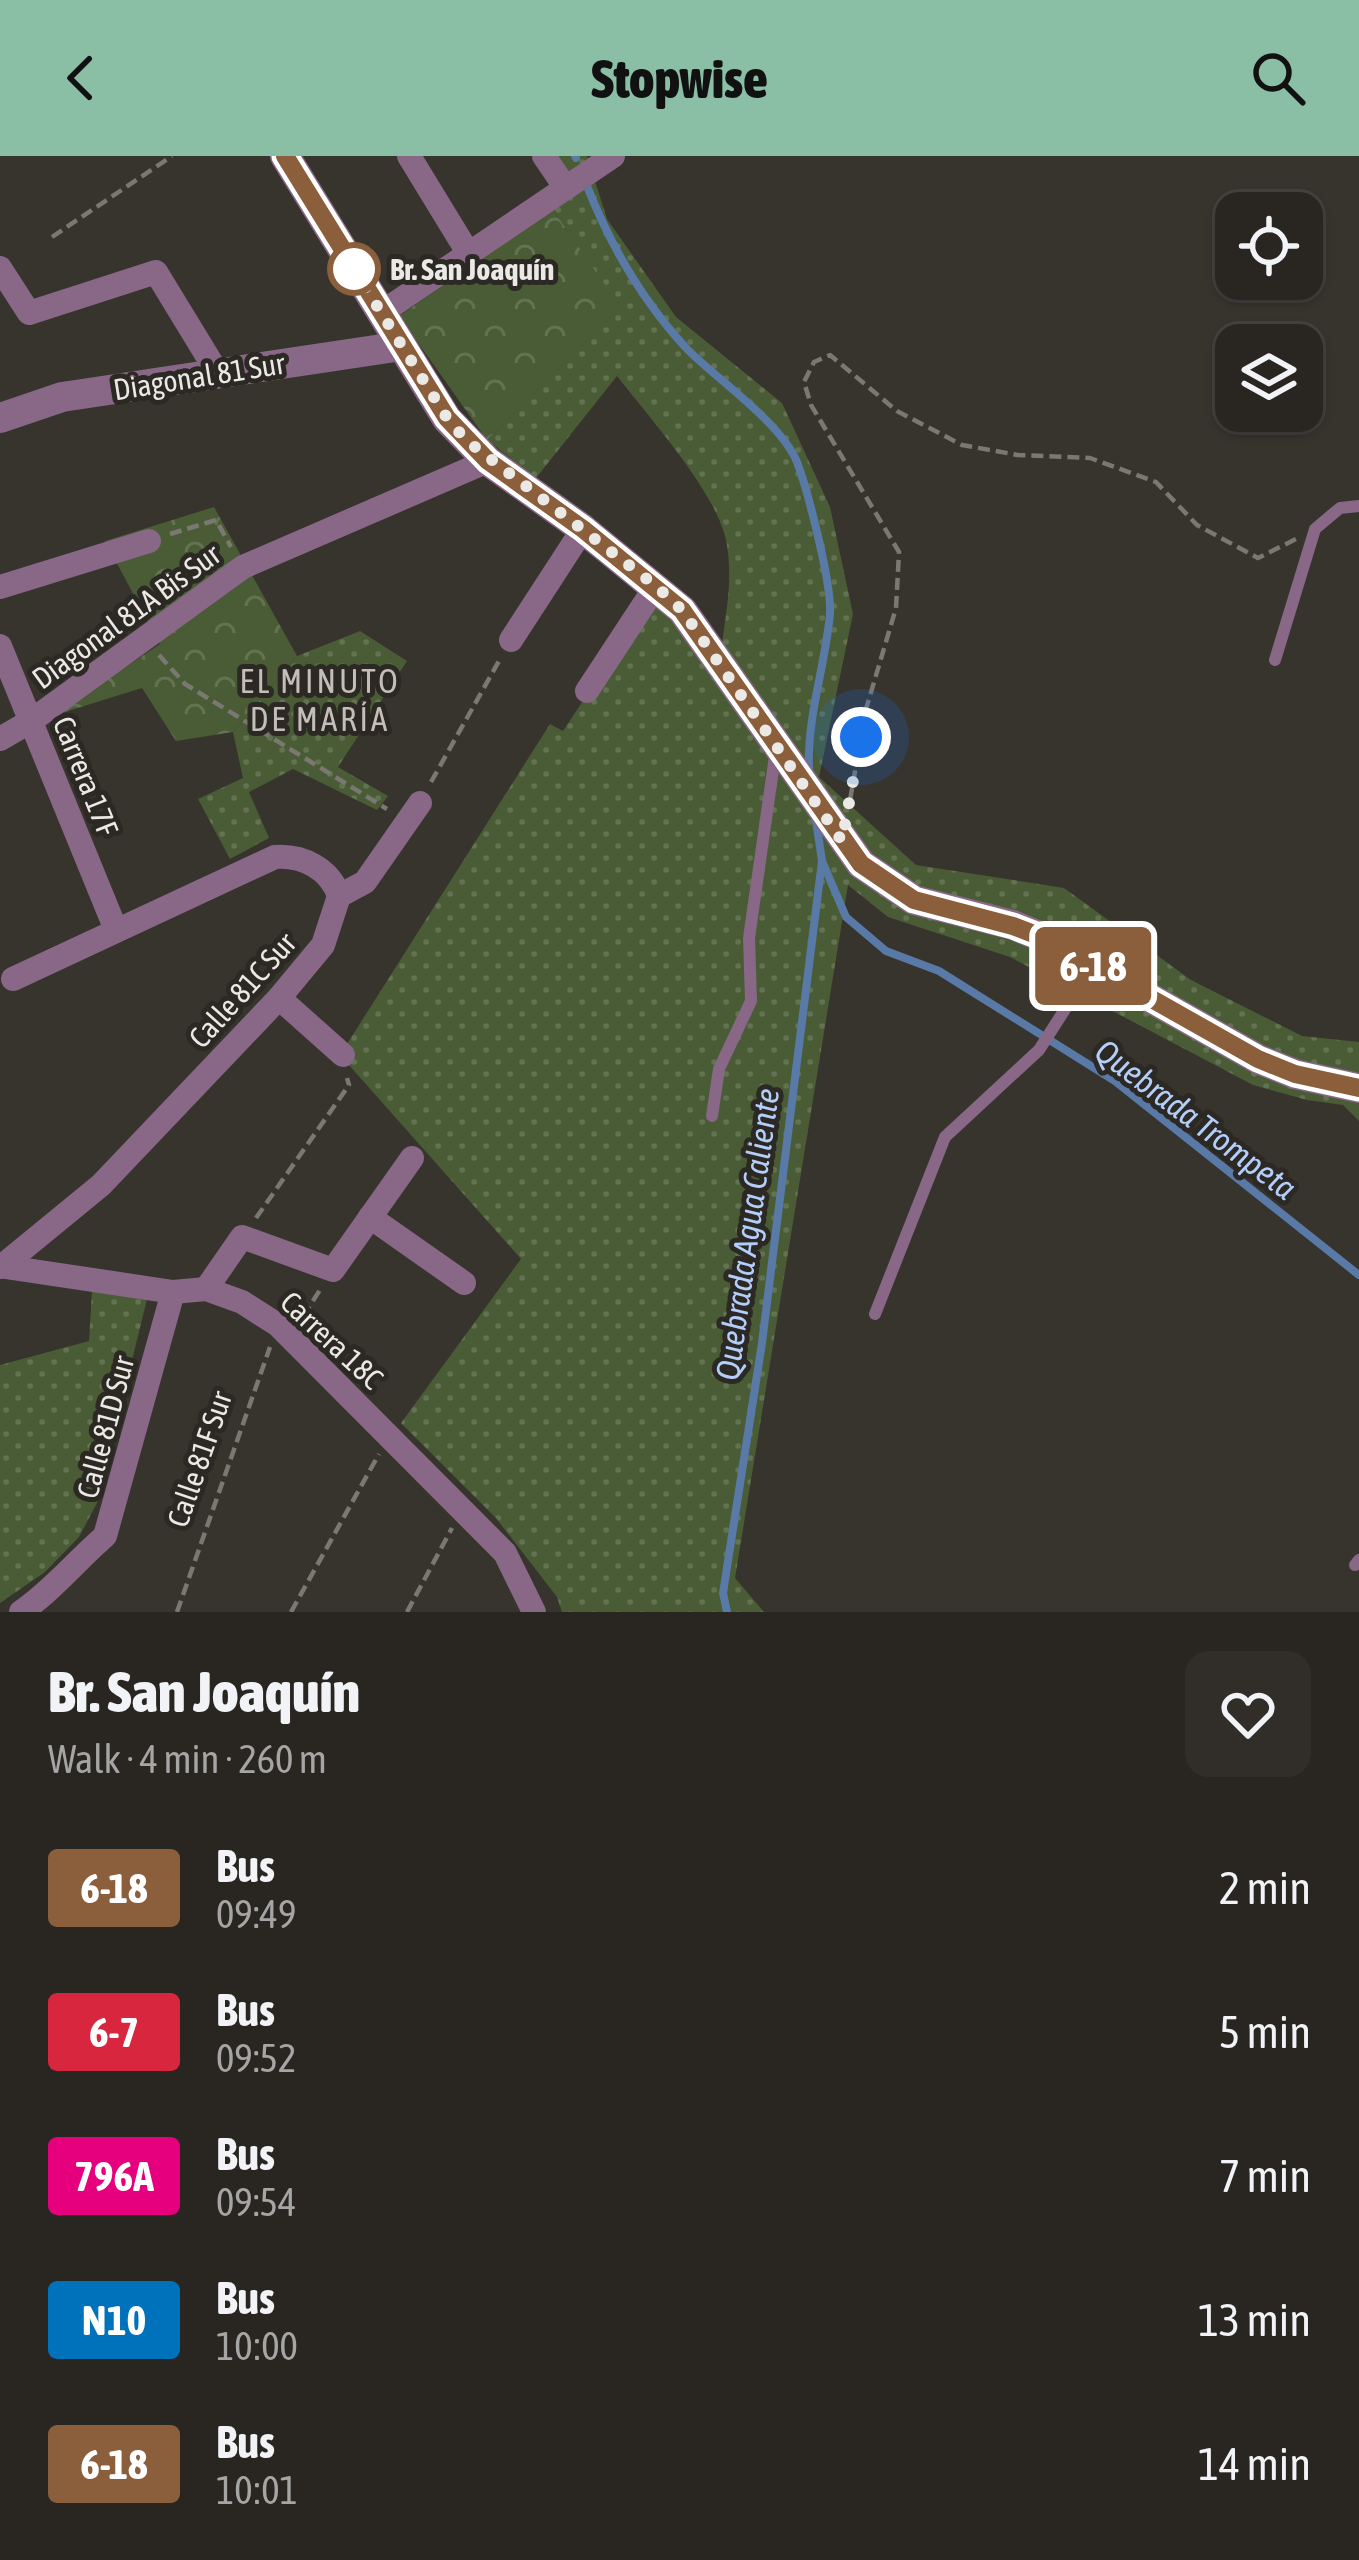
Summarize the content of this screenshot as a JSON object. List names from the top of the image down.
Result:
{
  "streets": {
    "street": [
      "Diagonal 81 Sur",
      "Diagonal 81A Bis Sur",
      "Carrera 17F",
      "Calle 81C Sur",
      "Carrera 18C",
      "Calle 81D Sur"
    ],
    "path": ["Calle 81F Sur"]
  },
  "crossings": [
    ["Diagonal 81A Bis Sur", "Carrera 17F"],
    ["Calle 81C Sur", "Carrera 18C"],
    ["Carrera 18C", "Calle 81D Sur"],
    ["Carrera 18C", "Calle 81F Sur"]
  ],
  "districts": ["EL MINUTO DE MARÍA"],
  "water": ["Quebrada Trompeta", "Quebrada Agua Caliente"],
  "places": ["Br. San Joaquín"],
  "lines": ["bus line 6-18"],
  "page": {
    "header": "Stopwise",
    "on_map": "6-18",
    "heading": ["Br. San Joaquín", "Walk · 4 min · 260 m"],
    "list": [
      {
        "mark": "6-18",
        "name": "Bus",
        "note": "09:49",
        "value": "2 min"
      },
      {
        "mark": "6-7",
        "name": "Bus",
        "note": "09:52",
        "value": "5 min"
      },
      {
        "mark": "796A",
        "name": "Bus",
        "note": "09:54",
        "value": "7 min"
      },
      {
        "mark": "N10",
        "name": "Bus",
        "note": "10:00",
        "value": "13 min"
      },
      {
        "mark": "6-18",
        "name": "Bus",
        "note": "10:01",
        "value": "14 min"
      }
    ]
  }
}
